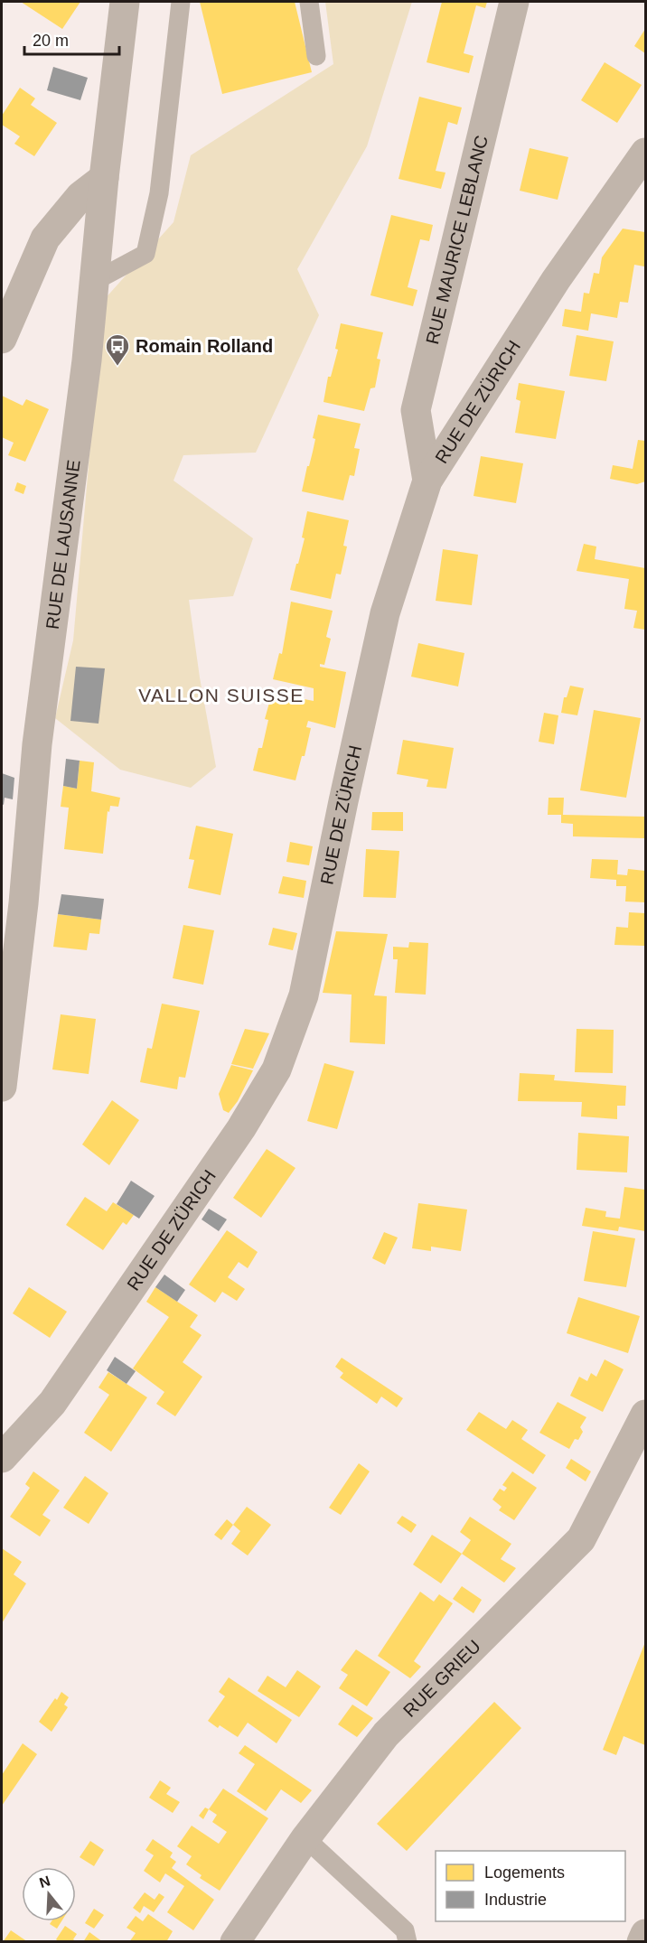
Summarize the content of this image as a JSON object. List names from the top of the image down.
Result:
{
  "streets": {
    "street": [
      "RUE MAURICE LEBLANC",
      "RUE DE ZÜRICH",
      "RUE DE LAUSANNE",
      "RUE GRIEU"
    ]
  },
  "crossings": [
    ["RUE MAURICE LEBLANC", "RUE DE ZÜRICH"]
  ],
  "districts": ["VALLON SUISSE"],
  "places": {
    "bus stop": ["Romain Rolland"]
  },
  "legend": ["Logements", "Industrie"],
  "scale_bar": "20 m",
  "north": "top"
}
